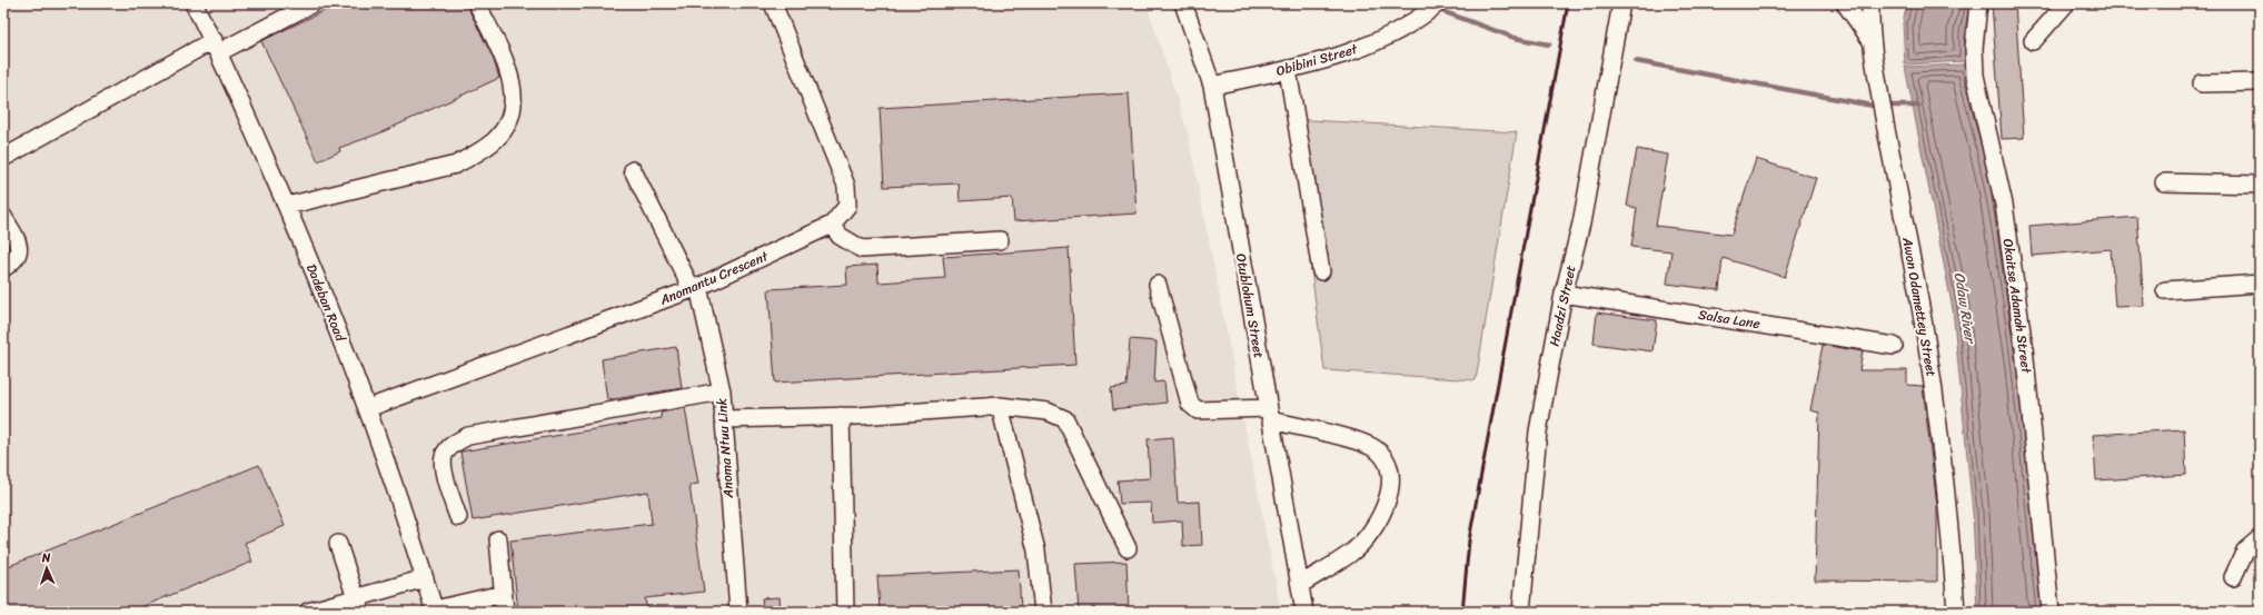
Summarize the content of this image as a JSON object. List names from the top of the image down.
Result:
{
  "streets": {
    "street": [
      "Obibini Street",
      "Anomantu Crescent",
      "Dadeban Road",
      "Otublohum Street",
      "Haadzi Street",
      "Okaitse Adamah Street",
      "Awon Odamettey Street",
      "Salsa Lane",
      "Anoma Ntuu Link"
    ]
  },
  "crossings": [
    ["Obibini Street", "Otublohum Street"],
    ["Anomantu Crescent", "Dadeban Road"],
    ["Anomantu Crescent", "Anoma Ntuu Link"],
    ["Haadzi Street", "Salsa Lane"]
  ],
  "water": ["Odaw River"],
  "north": "top"
}
